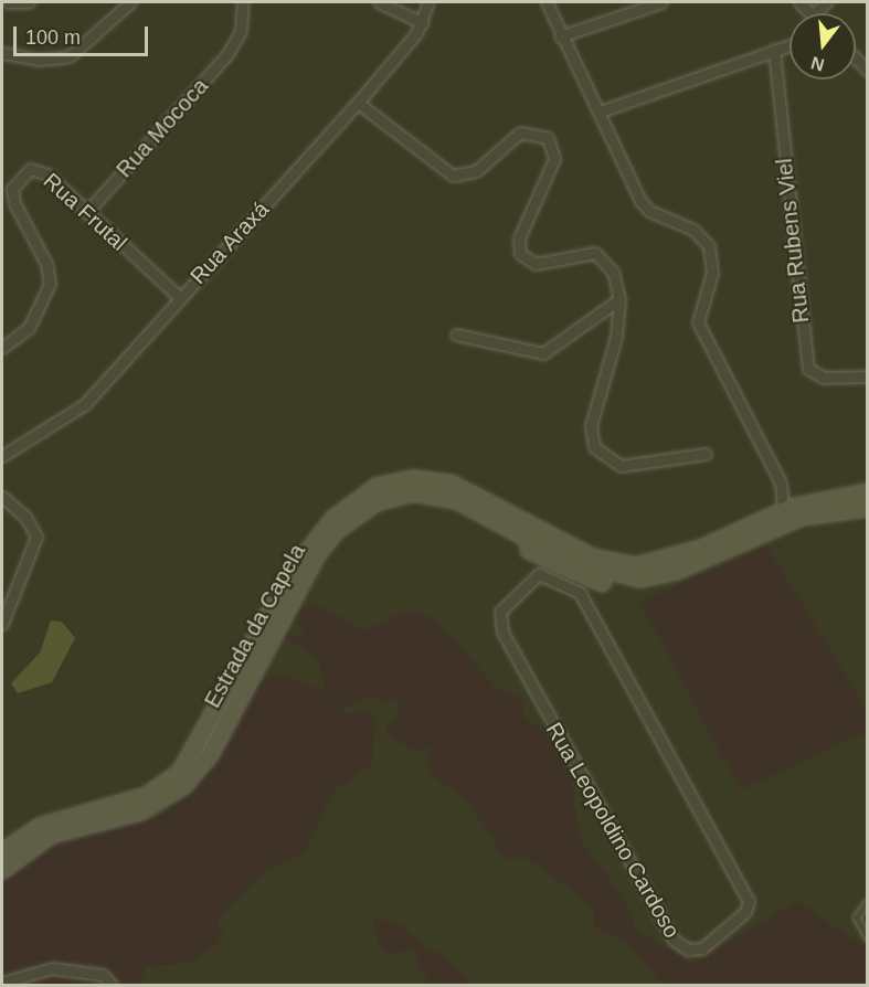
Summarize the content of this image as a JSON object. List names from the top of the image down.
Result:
{
  "streets": {
    "main road": ["Estrada da Capela"],
    "street": [
      "Rua Mococa",
      "Rua Frutal",
      "Rua Rubens Viel",
      "Rua Araxá",
      "Rua Leopoldino Cardoso"
    ]
  },
  "crossings": [
    ["Rua Mococa", "Rua Frutal"],
    ["Rua Frutal", "Rua Araxá"]
  ],
  "scale_bar": "100 m",
  "north": "bottom"
}
